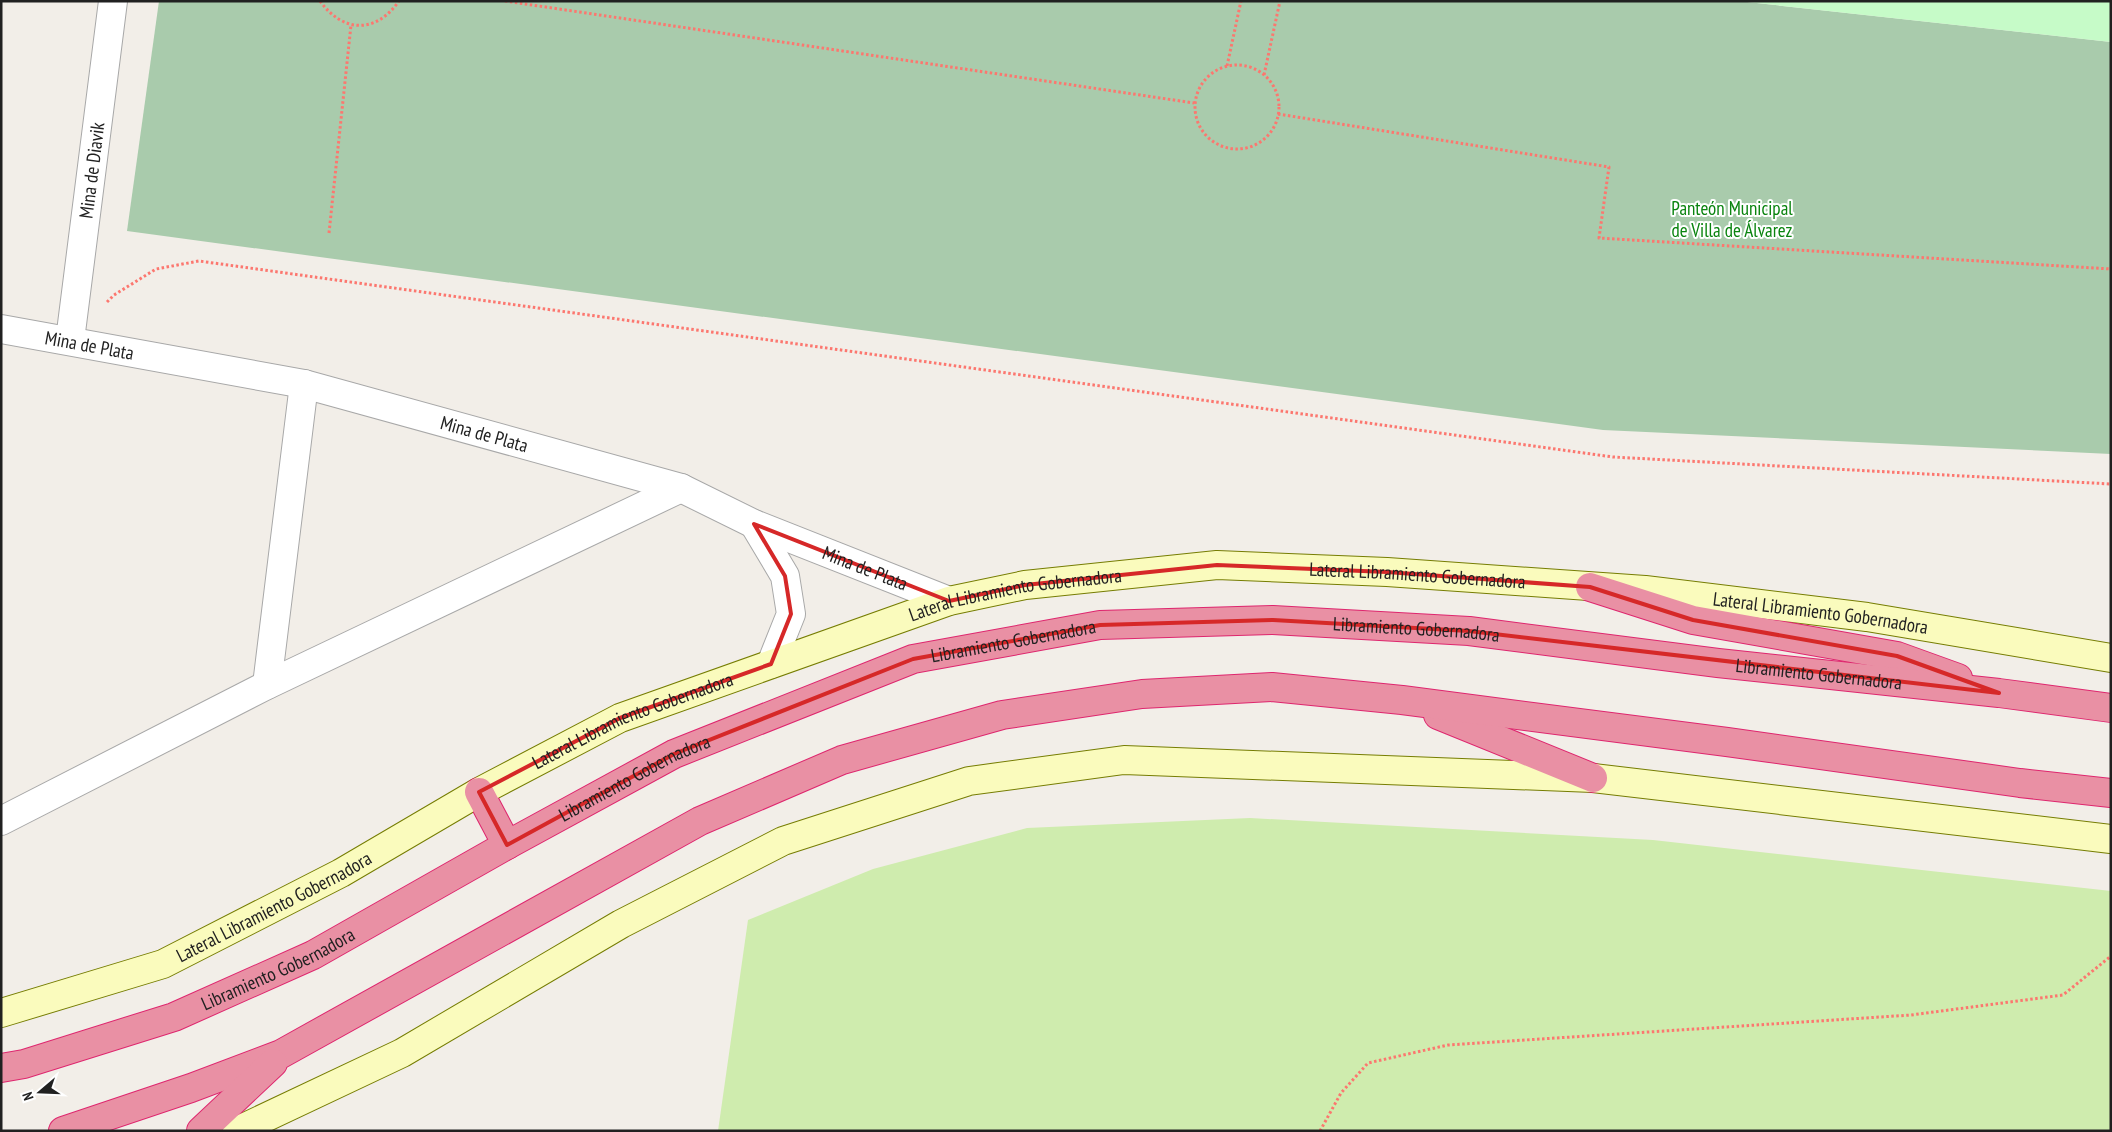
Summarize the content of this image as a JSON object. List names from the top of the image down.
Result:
{
  "streets": {
    "highway": ["Libramiento Gobernadora"],
    "street": ["Mina de Diavik", "Mina de Plata", "Lateral Libramiento Gobernadora"]
  },
  "crossings": [
    ["Mina de Diavik", "Mina de Plata"],
    ["Mina de Plata", "Lateral Libramiento Gobernadora"]
  ],
  "parks": ["Panteón Municipal de Villa de Álvarez"],
  "north": "left"
}
